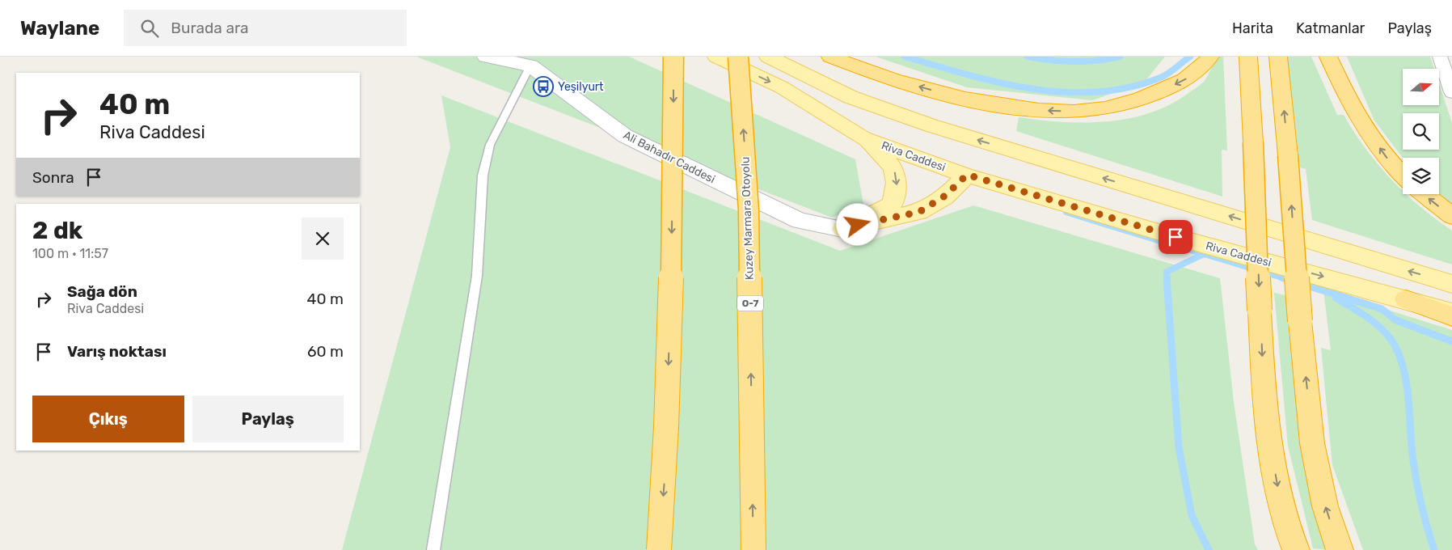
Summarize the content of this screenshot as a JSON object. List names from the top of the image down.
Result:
{
  "streets": {
    "highway": ["Kuzey Marmara Otoyolu", "O-7"],
    "main road": ["Riva Caddesi", "Ali Bahadır Caddesi"]
  },
  "places": {
    "bus stop": ["Yeşilyurt"]
  },
  "north": "right",
  "page": {
    "header": "Waylane",
    "search": "Burada ara",
    "nav": ["Harita", "Katmanlar", "Paylaş"],
    "turn": ["40 m", "Riva Caddesi"],
    "then": "Sonra",
    "heading": ["2 dk", "100 m · 11:57"],
    "list": [
      {
        "name": "Sağa dön",
        "note": "Riva Caddesi",
        "value": "40 m"
      },
      {
        "name": "Varış noktası",
        "value": "60 m"
      }
    ],
    "buttons": ["Çıkış", "Paylaş"]
  }
}
